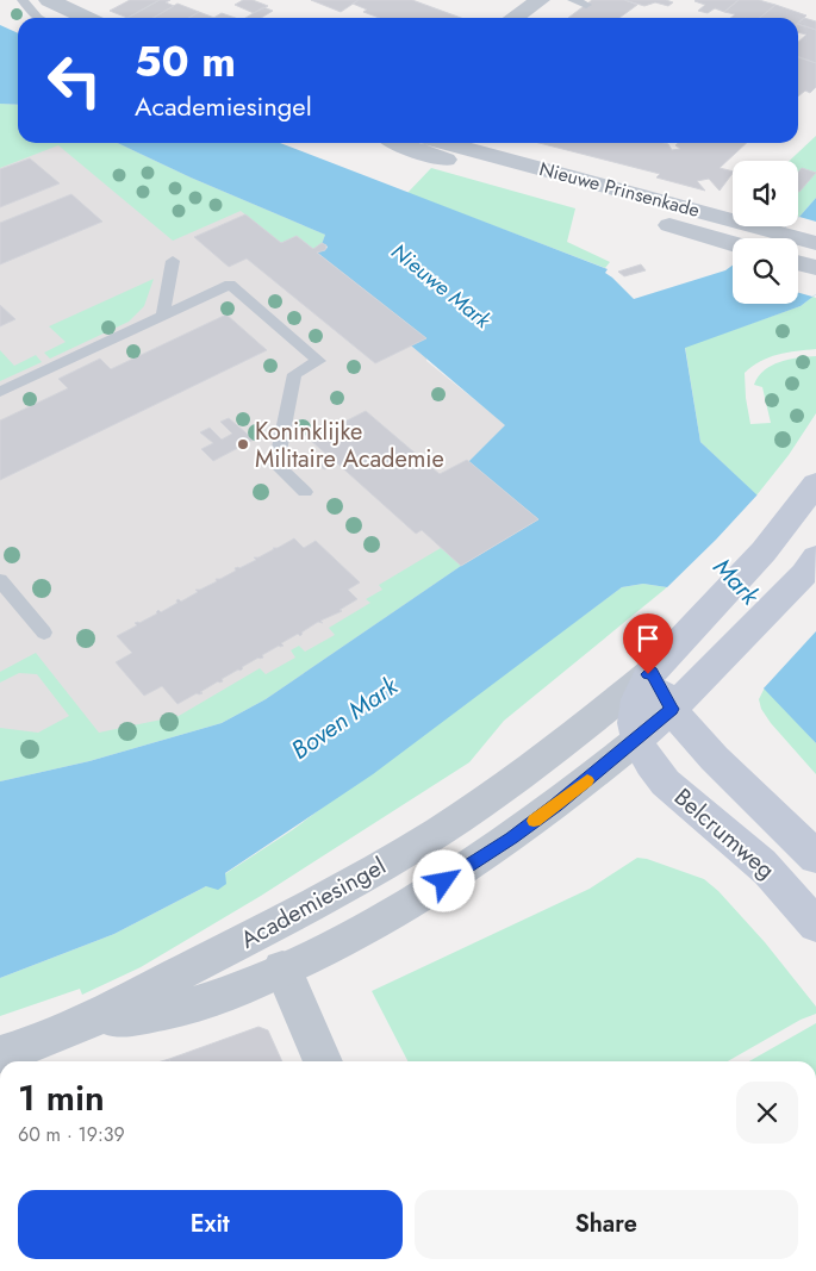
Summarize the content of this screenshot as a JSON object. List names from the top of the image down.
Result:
{
  "streets": {
    "main road": ["Belcrumweg", "Academiesingel"],
    "street": ["Nieuwe Prinsenkade"]
  },
  "crossings": [
    ["Belcrumweg", "Academiesingel"]
  ],
  "water": ["Nieuwe Mark", "Mark", "Boven Mark"],
  "places": ["Koninklijke Militaire Academie"],
  "page": {
    "turn": ["50 m", "Academiesingel"],
    "heading": ["1 min", "60 m · 19:39"],
    "buttons": ["Exit", "Share"]
  }
}
